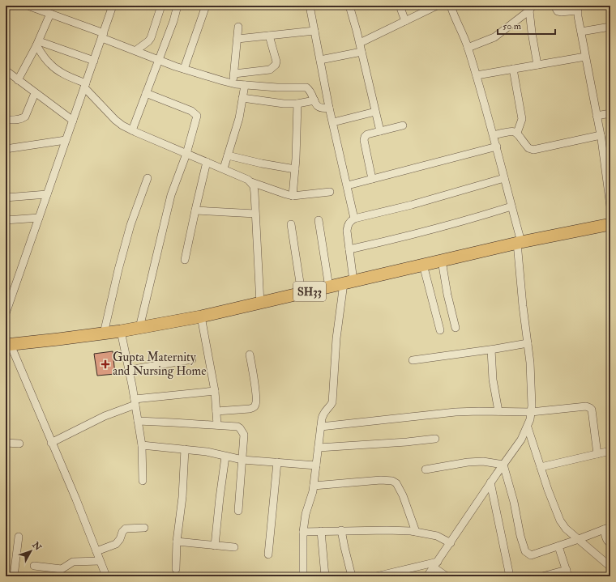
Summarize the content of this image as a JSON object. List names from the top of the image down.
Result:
{
  "streets": {
    "main road": ["SH33"]
  },
  "places": {
    "health": ["Gupta Maternity and Nursing Home"]
  },
  "scale_bar": "50 m",
  "north": "top right"
}
